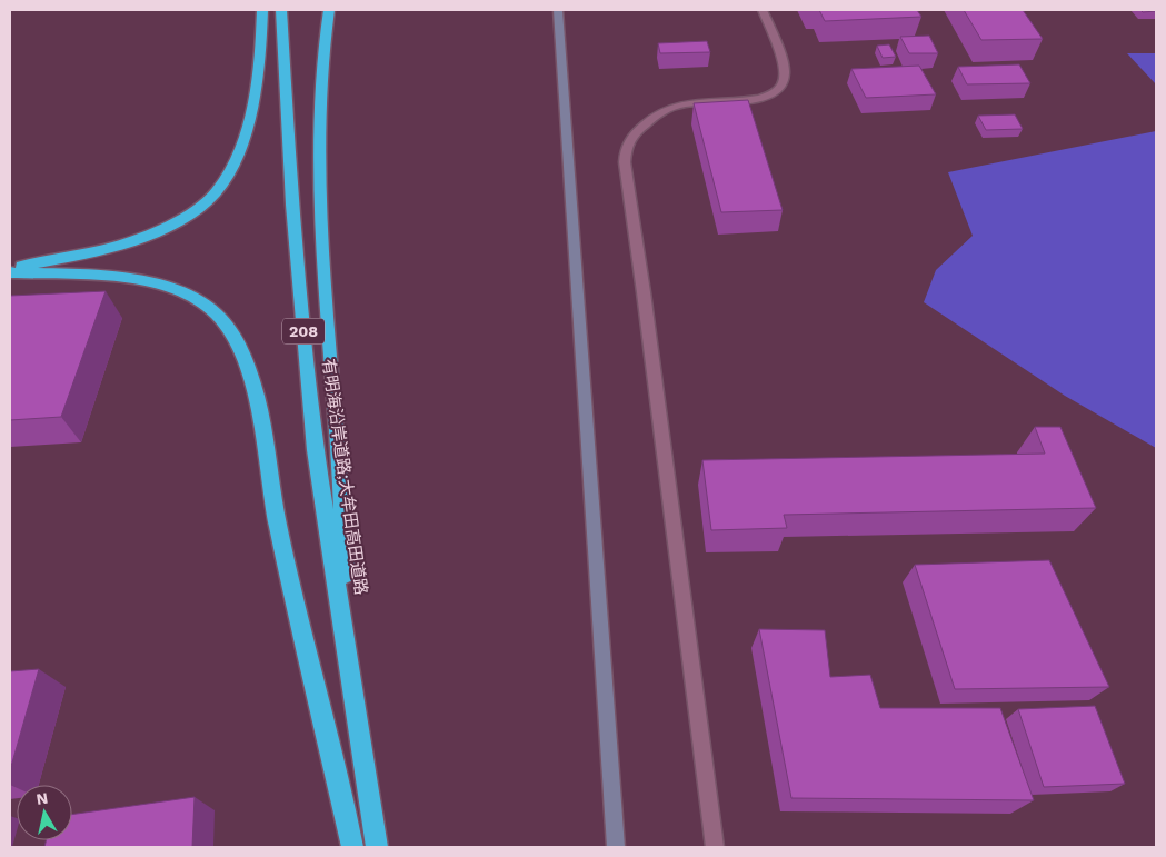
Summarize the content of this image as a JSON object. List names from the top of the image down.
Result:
{
  "streets": {
    "highway": ["208", "有明海沿岸道路;大牟田高田道路"]
  },
  "north": "top"
}
